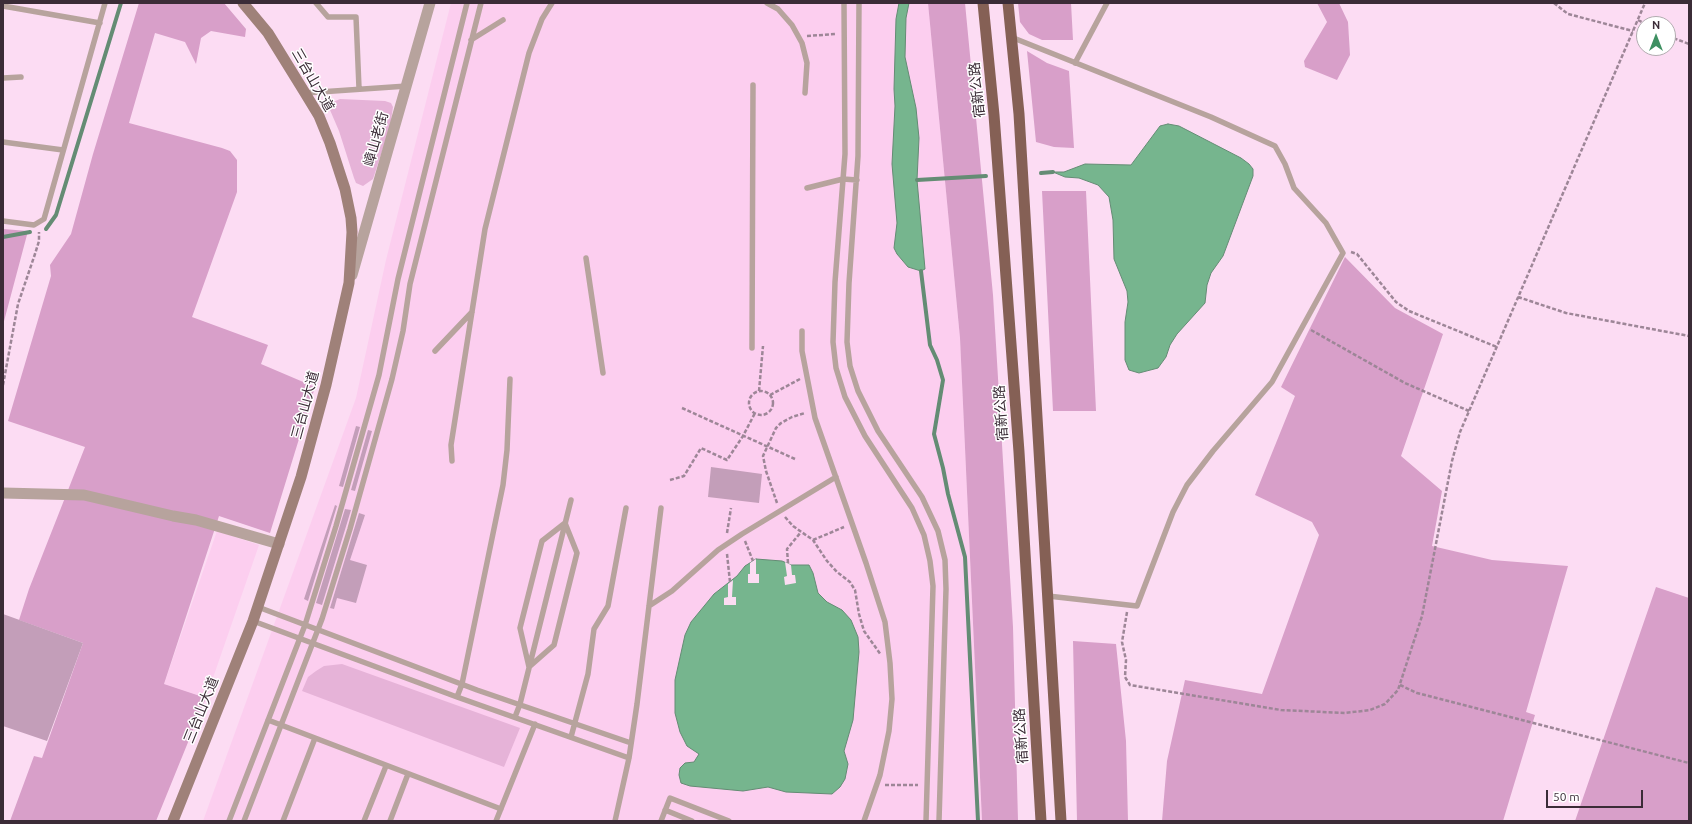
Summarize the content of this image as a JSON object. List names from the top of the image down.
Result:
{
  "streets": {
    "highway": ["宿新公路"],
    "main road": ["三台山大道"],
    "street": ["嶂山老街"]
  },
  "crossings": [
    ["三台山大道", "嶂山老街"]
  ],
  "scale_bar": "50 m",
  "north": "top"
}
